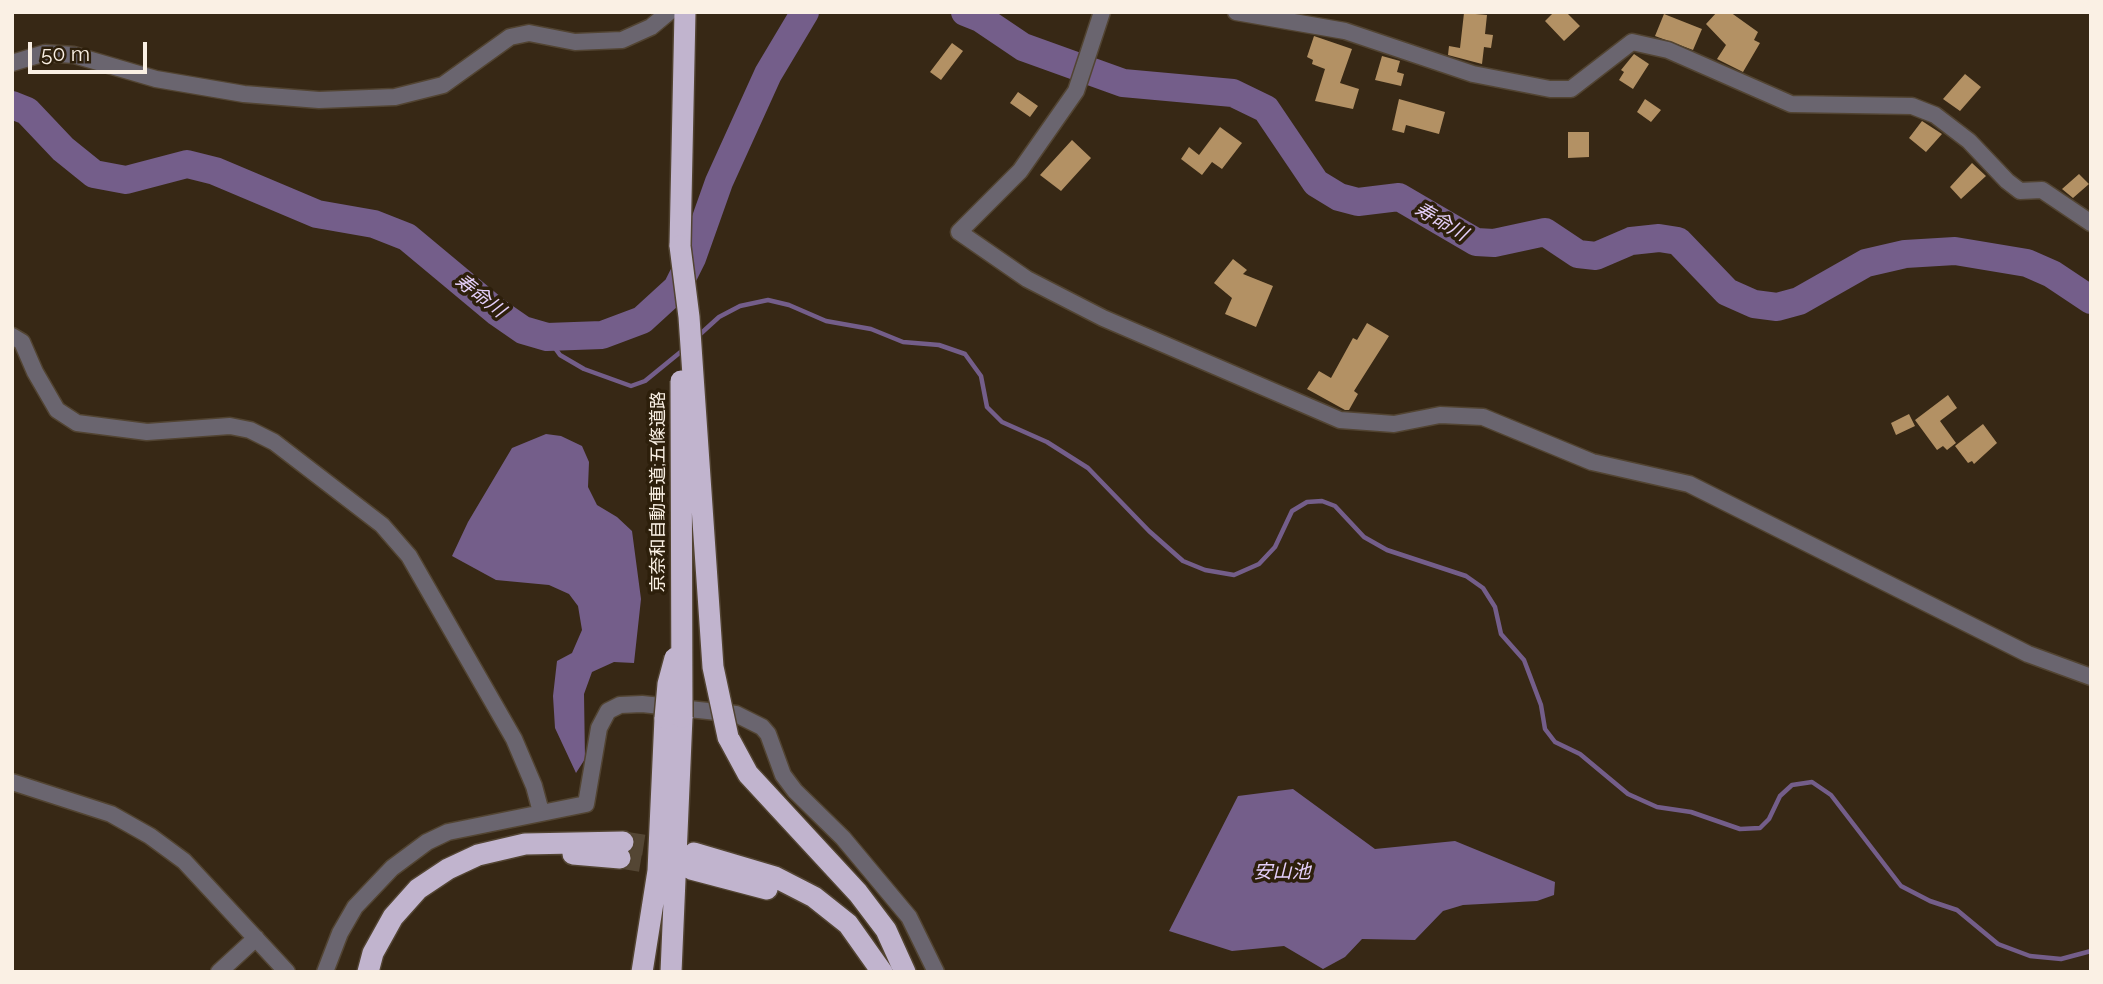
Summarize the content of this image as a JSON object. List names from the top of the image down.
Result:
{
  "streets": {
    "highway": ["京奈和自動車道;五條道路"]
  },
  "water": ["寿命川", "安山池"],
  "scale_bar": "50 m"
}
